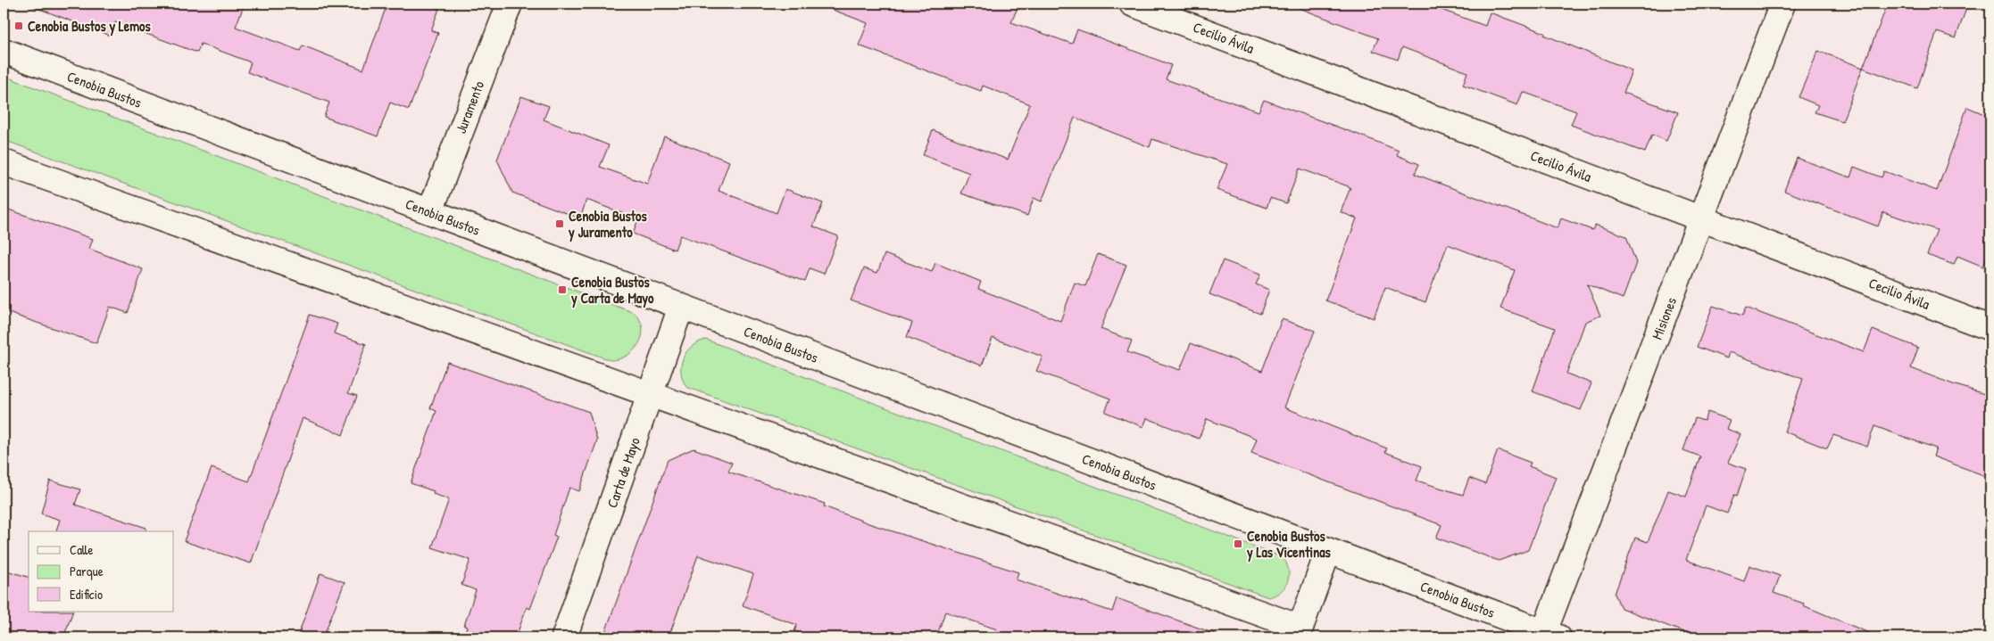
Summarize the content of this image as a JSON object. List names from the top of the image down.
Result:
{
  "streets": {
    "street": [
      "Cecilio Ávila",
      "Cenobia Bustos",
      "Juramento",
      "Misiones",
      "Carta de Mayo"
    ]
  },
  "crossings": [
    ["Cecilio Ávila", "Misiones"],
    ["Cenobia Bustos", "Juramento"],
    ["Cenobia Bustos", "Misiones"],
    ["Cenobia Bustos", "Carta de Mayo"]
  ],
  "places": {
    "transit": [
      "Cenobia Bustos y Lemos",
      "Cenobia Bustos y Juramento",
      "Cenobia Bustos y Carta de Mayo",
      "Cenobia Bustos y Las Vicentinas"
    ]
  },
  "legend": ["Calle", "Parque", "Edificio"]
}
